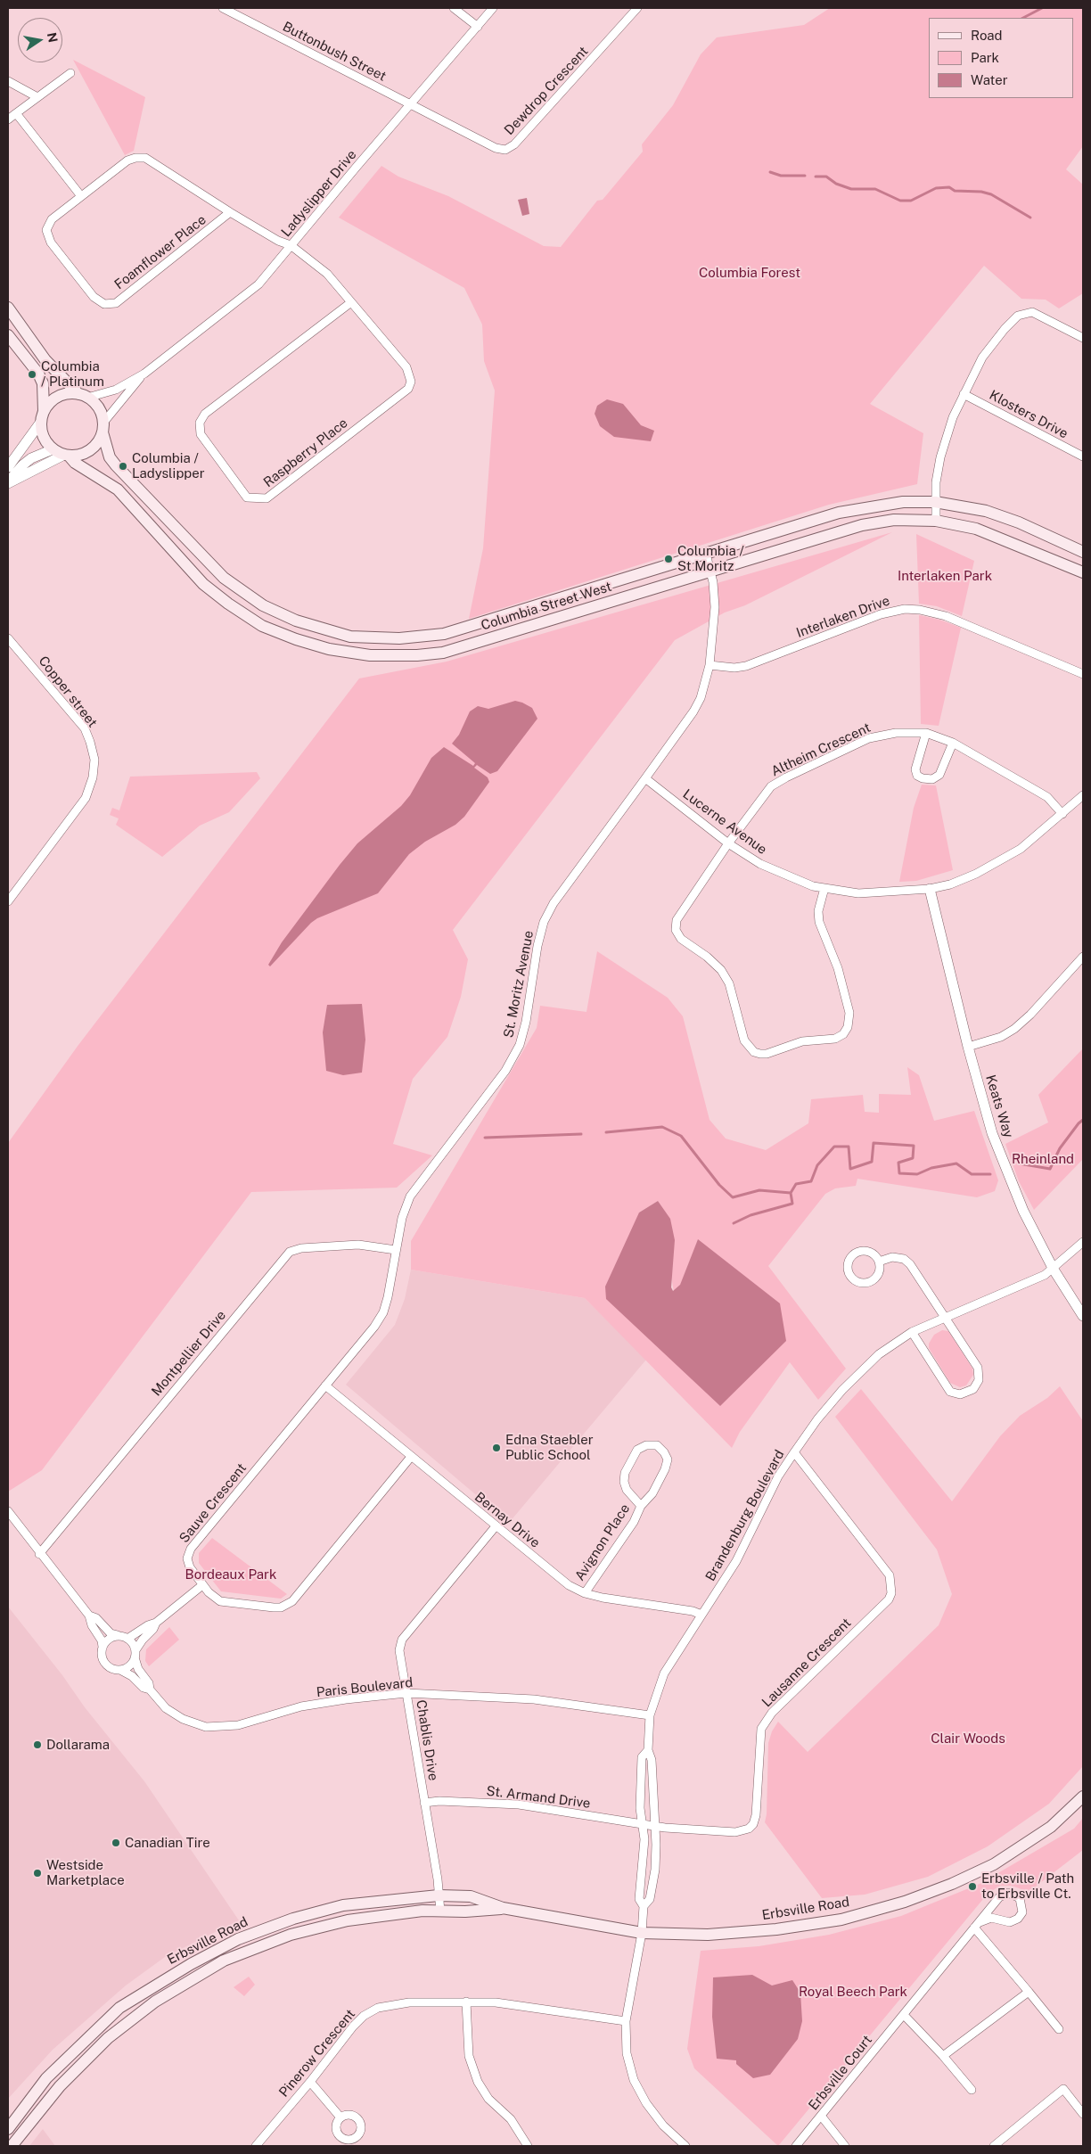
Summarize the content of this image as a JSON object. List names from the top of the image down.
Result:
{
  "streets": {
    "main road": ["Columbia Street West", "Erbsville Road"],
    "street": [
      "Buttonbush Street",
      "Dewdrop Crescent",
      "Ladyslipper Drive",
      "Foamflower Place",
      "Klosters Drive",
      "Raspberry Place",
      "Interlaken Drive",
      "Copper street",
      "Altheim Crescent",
      "Lucerne Avenue",
      "St. Moritz Avenue",
      "Keats Way",
      "Montpellier Drive",
      "Sauve Crescent",
      "Brandenburg Boulevard",
      "Bernay Drive",
      "Avignon Place",
      "Lausanne Crescent",
      "Paris Boulevard",
      "Chablis Drive",
      "St. Armand Drive",
      "Pinerow Crescent",
      "Erbsville Court"
    ]
  },
  "crossings": [
    ["Buttonbush Street", "Dewdrop Crescent"],
    ["Buttonbush Street", "Ladyslipper Drive"],
    ["Dewdrop Crescent", "Ladyslipper Drive"],
    ["Ladyslipper Drive", "Foamflower Place"],
    ["Ladyslipper Drive", "Raspberry Place"],
    ["Ladyslipper Drive", "Columbia Street West"],
    ["Foamflower Place", "Raspberry Place"],
    ["Columbia Street West", "St. Moritz Avenue"],
    ["Interlaken Drive", "St. Moritz Avenue"],
    ["Altheim Crescent", "Lucerne Avenue"],
    ["Lucerne Avenue", "St. Moritz Avenue"],
    ["Lucerne Avenue", "Keats Way"],
    ["St. Moritz Avenue", "Montpellier Drive"],
    ["St. Moritz Avenue", "Sauve Crescent"],
    ["St. Moritz Avenue", "Bernay Drive"],
    ["Keats Way", "Brandenburg Boulevard"],
    ["Sauve Crescent", "Bernay Drive"],
    ["Brandenburg Boulevard", "Bernay Drive"],
    ["Brandenburg Boulevard", "Lausanne Crescent"],
    ["Brandenburg Boulevard", "Paris Boulevard"],
    ["Brandenburg Boulevard", "St. Armand Drive"],
    ["Brandenburg Boulevard", "Erbsville Road"],
    ["Brandenburg Boulevard", "Pinerow Crescent"],
    ["Bernay Drive", "Avignon Place"],
    ["Bernay Drive", "Chablis Drive"],
    ["Lausanne Crescent", "St. Armand Drive"],
    ["Paris Boulevard", "Chablis Drive"],
    ["Chablis Drive", "St. Armand Drive"],
    ["Chablis Drive", "Erbsville Road"]
  ],
  "parks": [
    "Columbia Forest",
    "Interlaken Park",
    "Rheinland",
    "Bordeaux Park",
    "Clair Woods",
    "Royal Beech Park"
  ],
  "places": [
    "Columbia / Platinum",
    "Columbia / Ladyslipper",
    "Columbia / St Moritz",
    "Edna Staebler Public School",
    "Dollarama",
    "Canadian Tire",
    "Westside Marketplace",
    "Erbsville / Path to Erbsville Ct."
  ],
  "legend": ["Road", "Park", "Water"],
  "north": "right"
}
